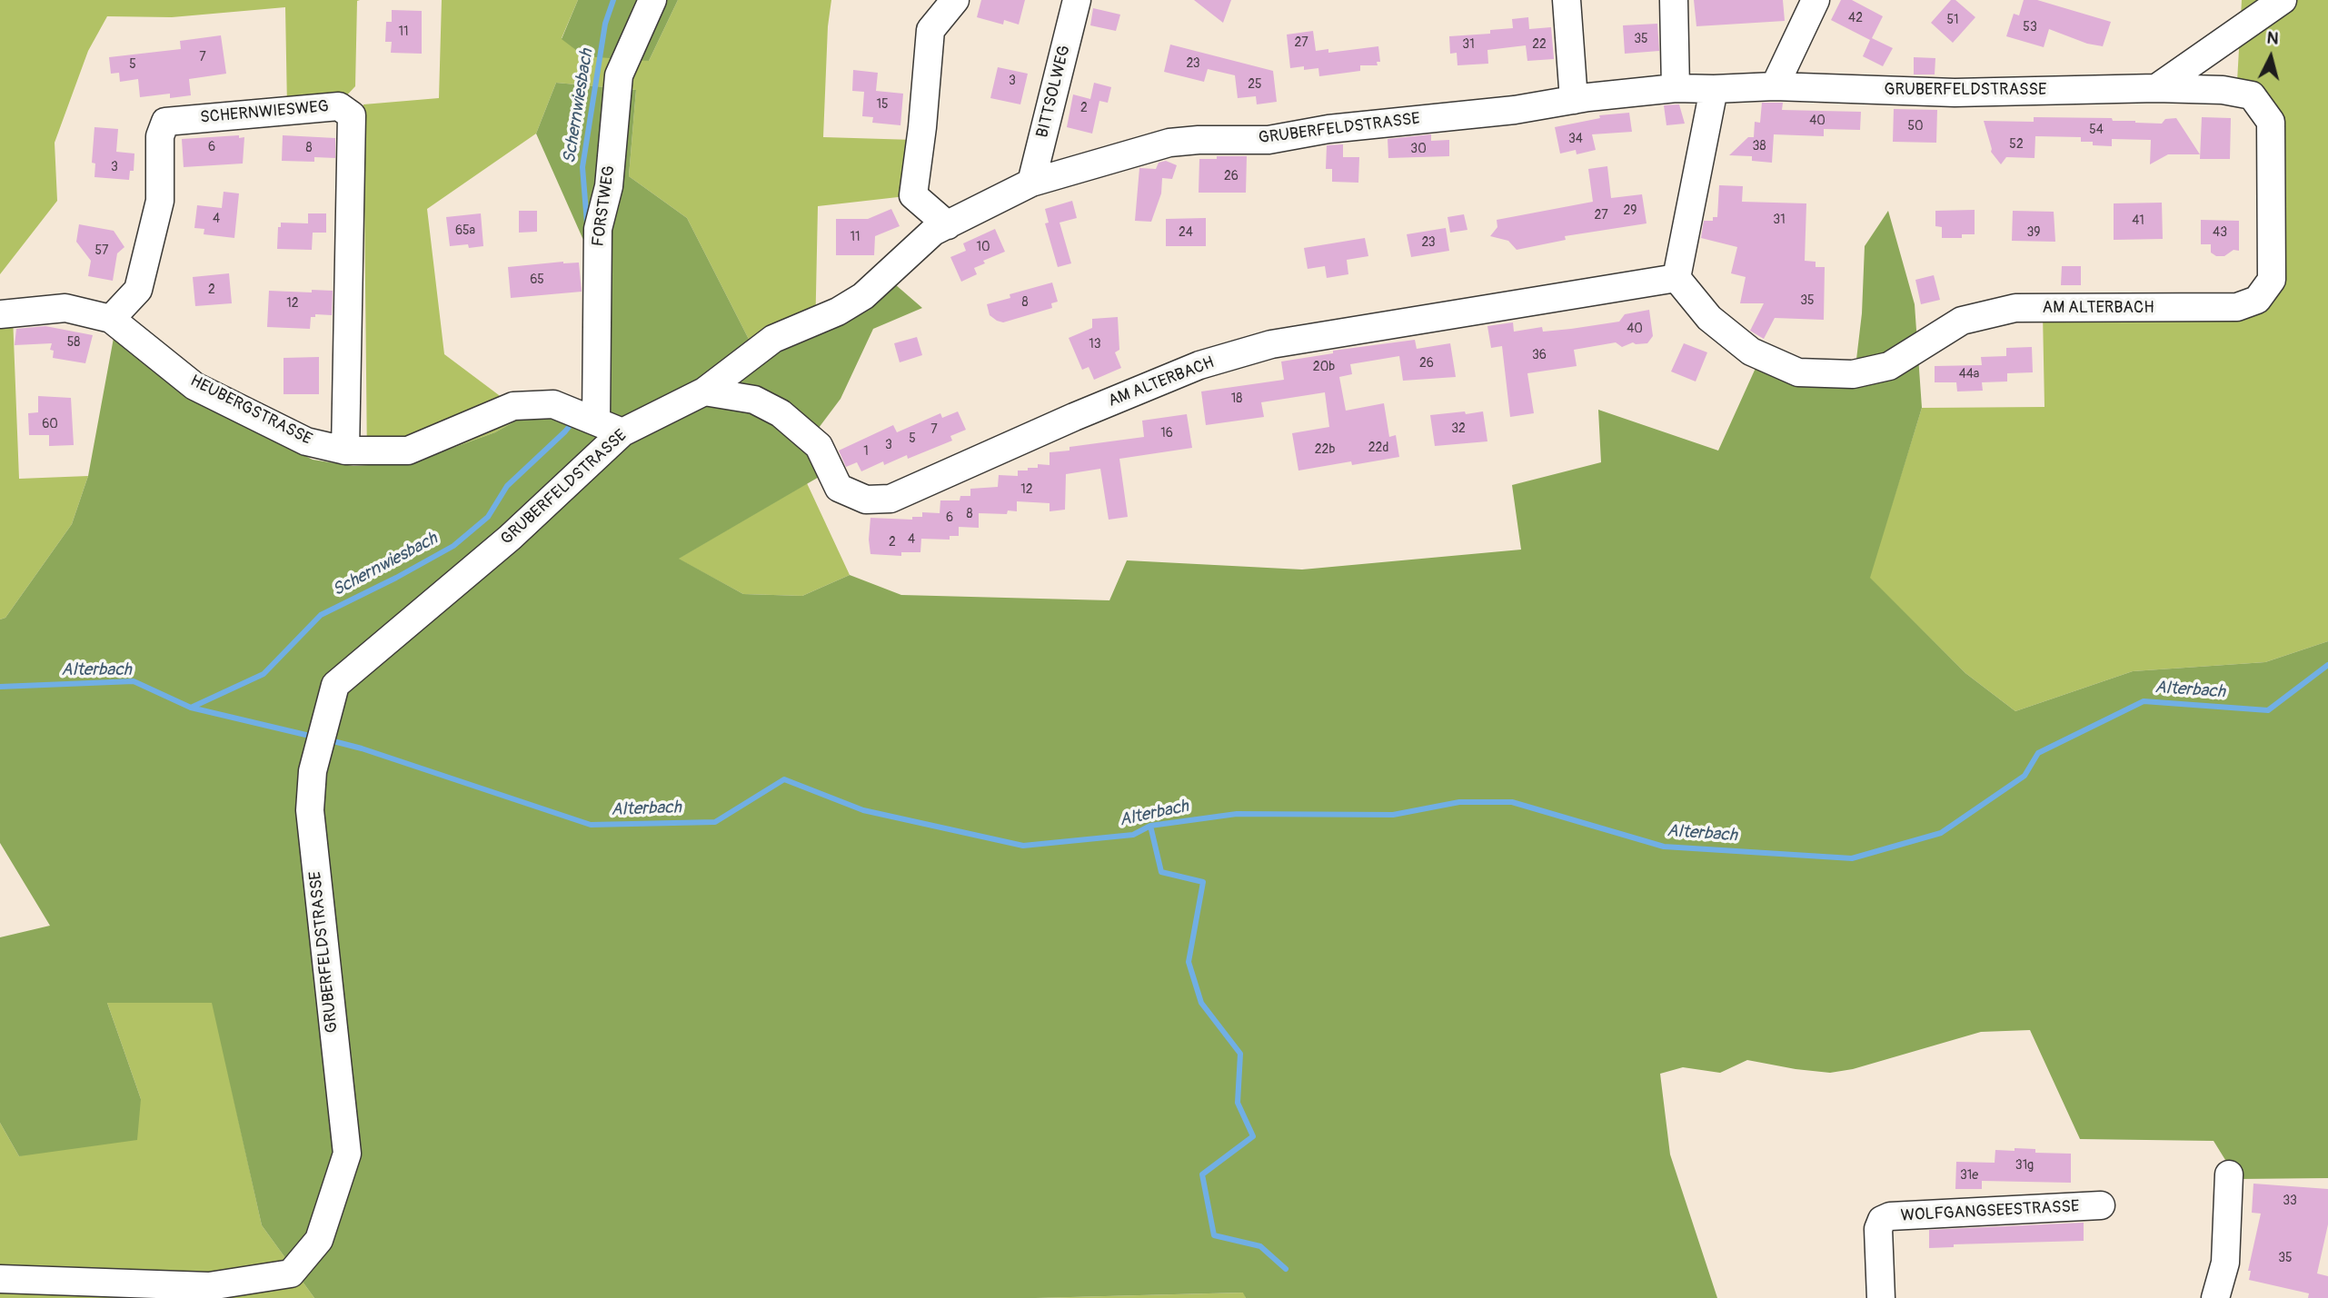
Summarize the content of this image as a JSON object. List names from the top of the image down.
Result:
{
  "streets": {
    "street": [
      "GRUBERFELDSTRASSE",
      "BITTSOLWEG",
      "SCHERNWIESWEG",
      "FORSTWEG",
      "AM ALTERBACH",
      "HEUBERGSTRASSE",
      "WOLFGANGSEESTRASSE"
    ]
  },
  "crossings": [
    ["GRUBERFELDSTRASSE", "BITTSOLWEG"],
    ["GRUBERFELDSTRASSE", "AM ALTERBACH"],
    ["GRUBERFELDSTRASSE", "HEUBERGSTRASSE"],
    ["SCHERNWIESWEG", "HEUBERGSTRASSE"],
    ["FORSTWEG", "HEUBERGSTRASSE"]
  ],
  "water": ["Schernwiesbach", "Alterbach"],
  "house_numbers": [
    "42",
    "51",
    "53",
    "11",
    "35",
    "27",
    "31",
    "22",
    "7",
    "23",
    "5",
    "3",
    "25",
    "15",
    "2",
    "40",
    "50",
    "54",
    "34",
    "52",
    "38",
    "6",
    "8",
    "30",
    "3",
    "26",
    "29",
    "27",
    "4",
    "31",
    "41",
    "65a",
    "24",
    "39",
    "43",
    "11",
    "23",
    "10",
    "57",
    "65",
    "2",
    "35",
    "8",
    "12",
    "40",
    "58",
    "13",
    "36",
    "26",
    "20b",
    "44a",
    "18",
    "60",
    "32",
    "7",
    "16",
    "5",
    "3",
    "22d",
    "22b",
    "1",
    "12",
    "8",
    "6",
    "4",
    "2",
    "31g",
    "31e",
    "33",
    "35"
  ],
  "north": "top"
}
